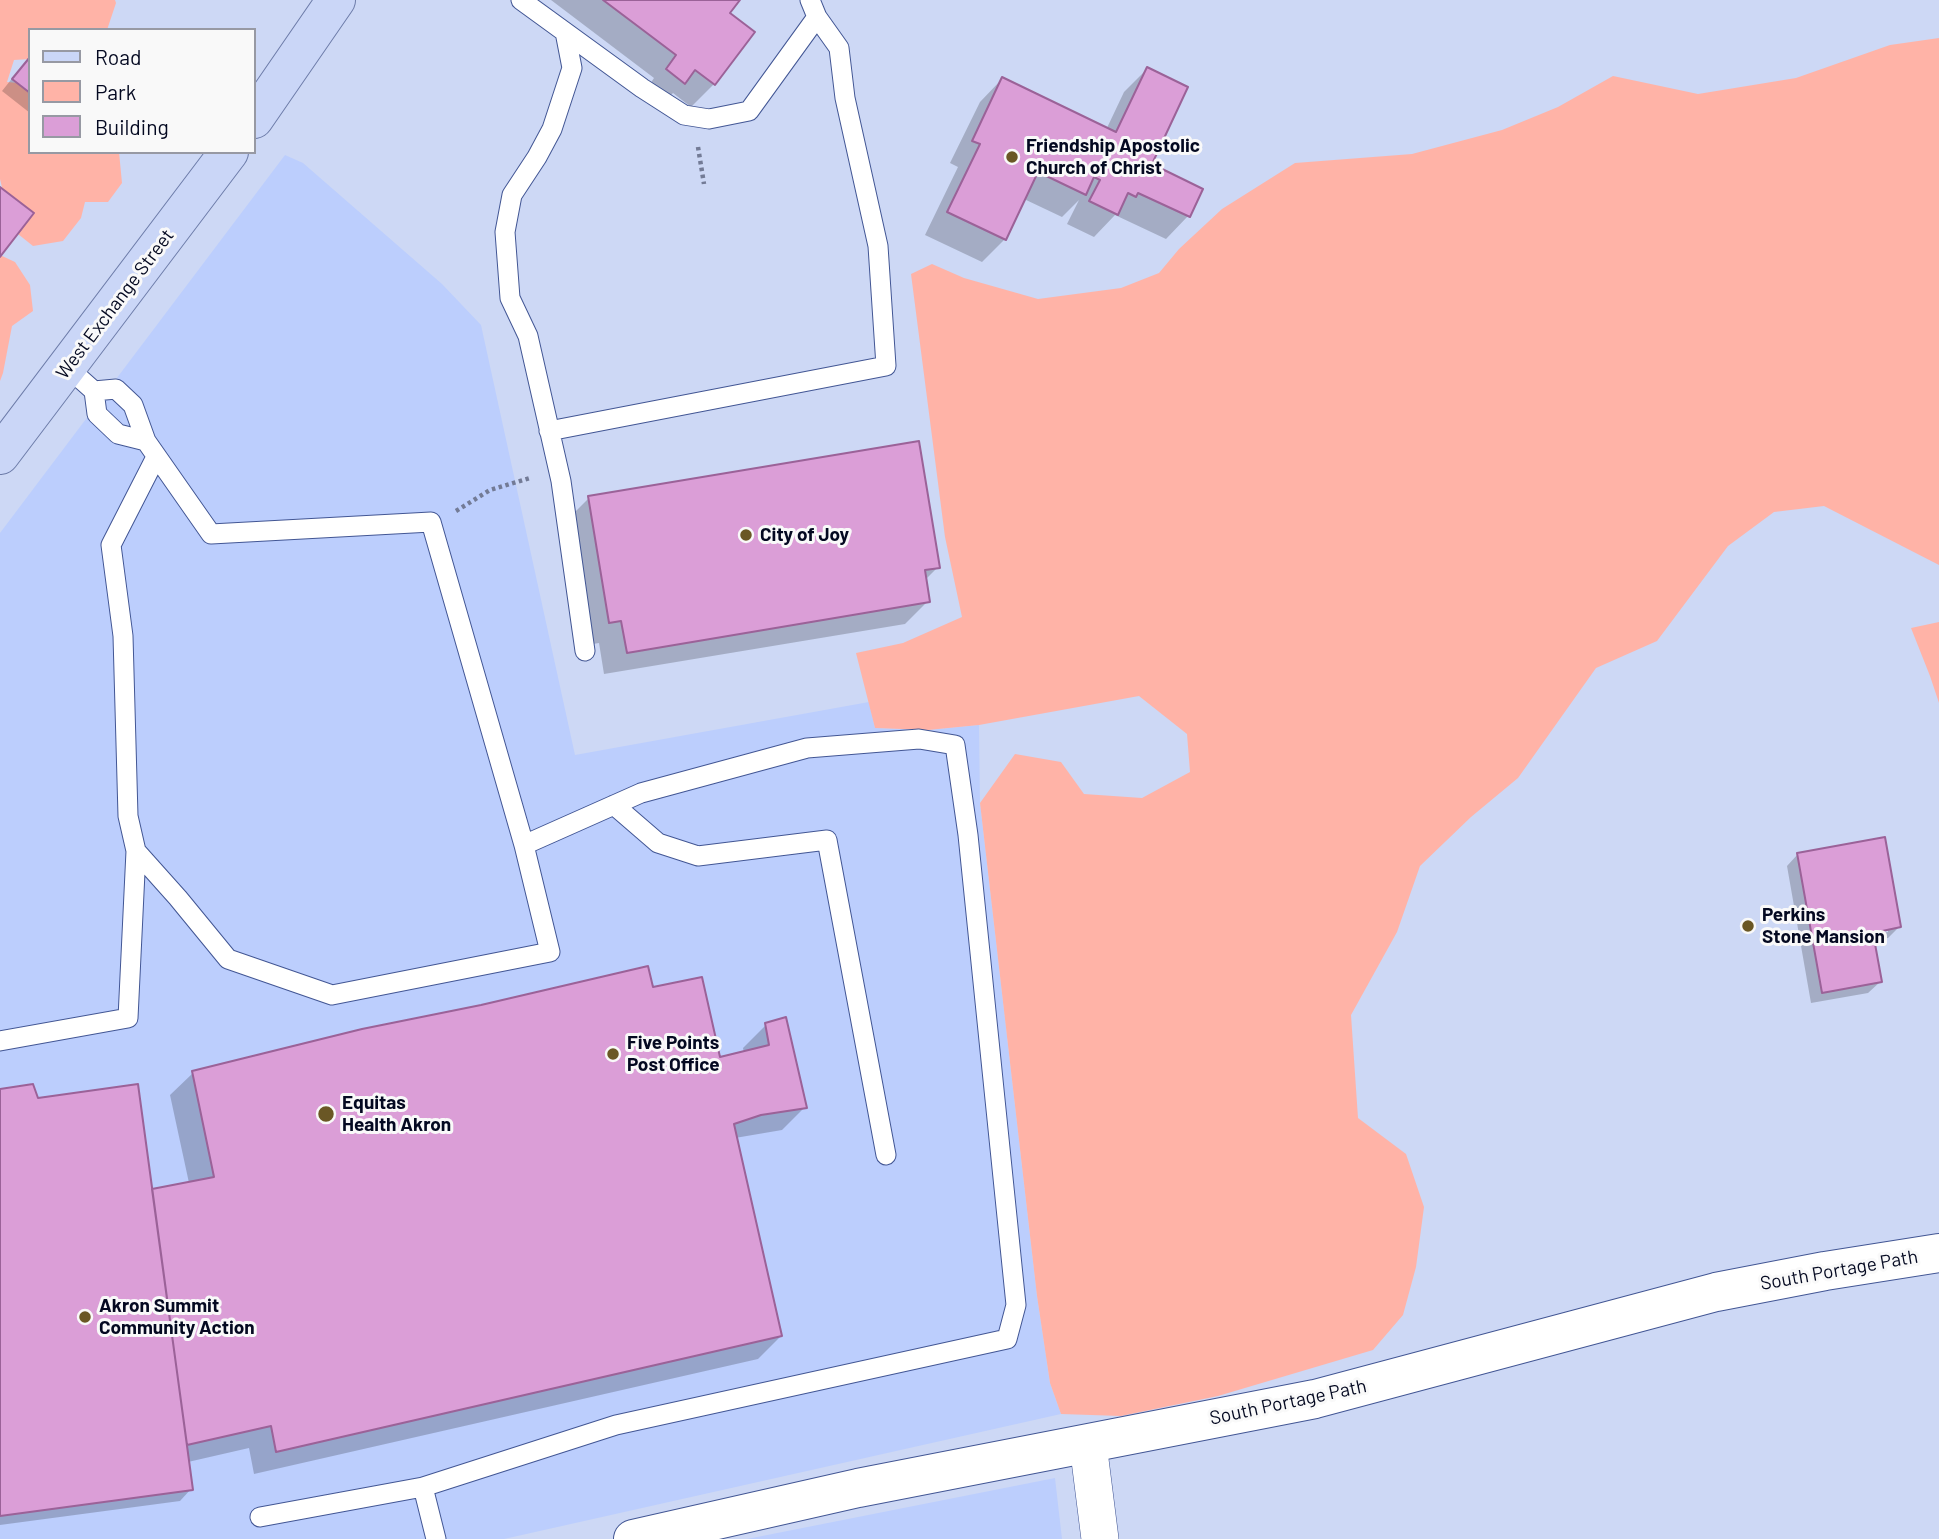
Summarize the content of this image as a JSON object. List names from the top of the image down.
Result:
{
  "streets": {
    "main road": ["West Exchange Street"],
    "street": ["South Portage Path"]
  },
  "places": [
    "Friendship Apostolic Church of Christ",
    "City of Joy",
    "Perkins Stone Mansion",
    "Five Points Post Office",
    "Equitas Health Akron",
    "Akron Summit Community Action"
  ],
  "legend": ["Road", "Park", "Building"]
}
